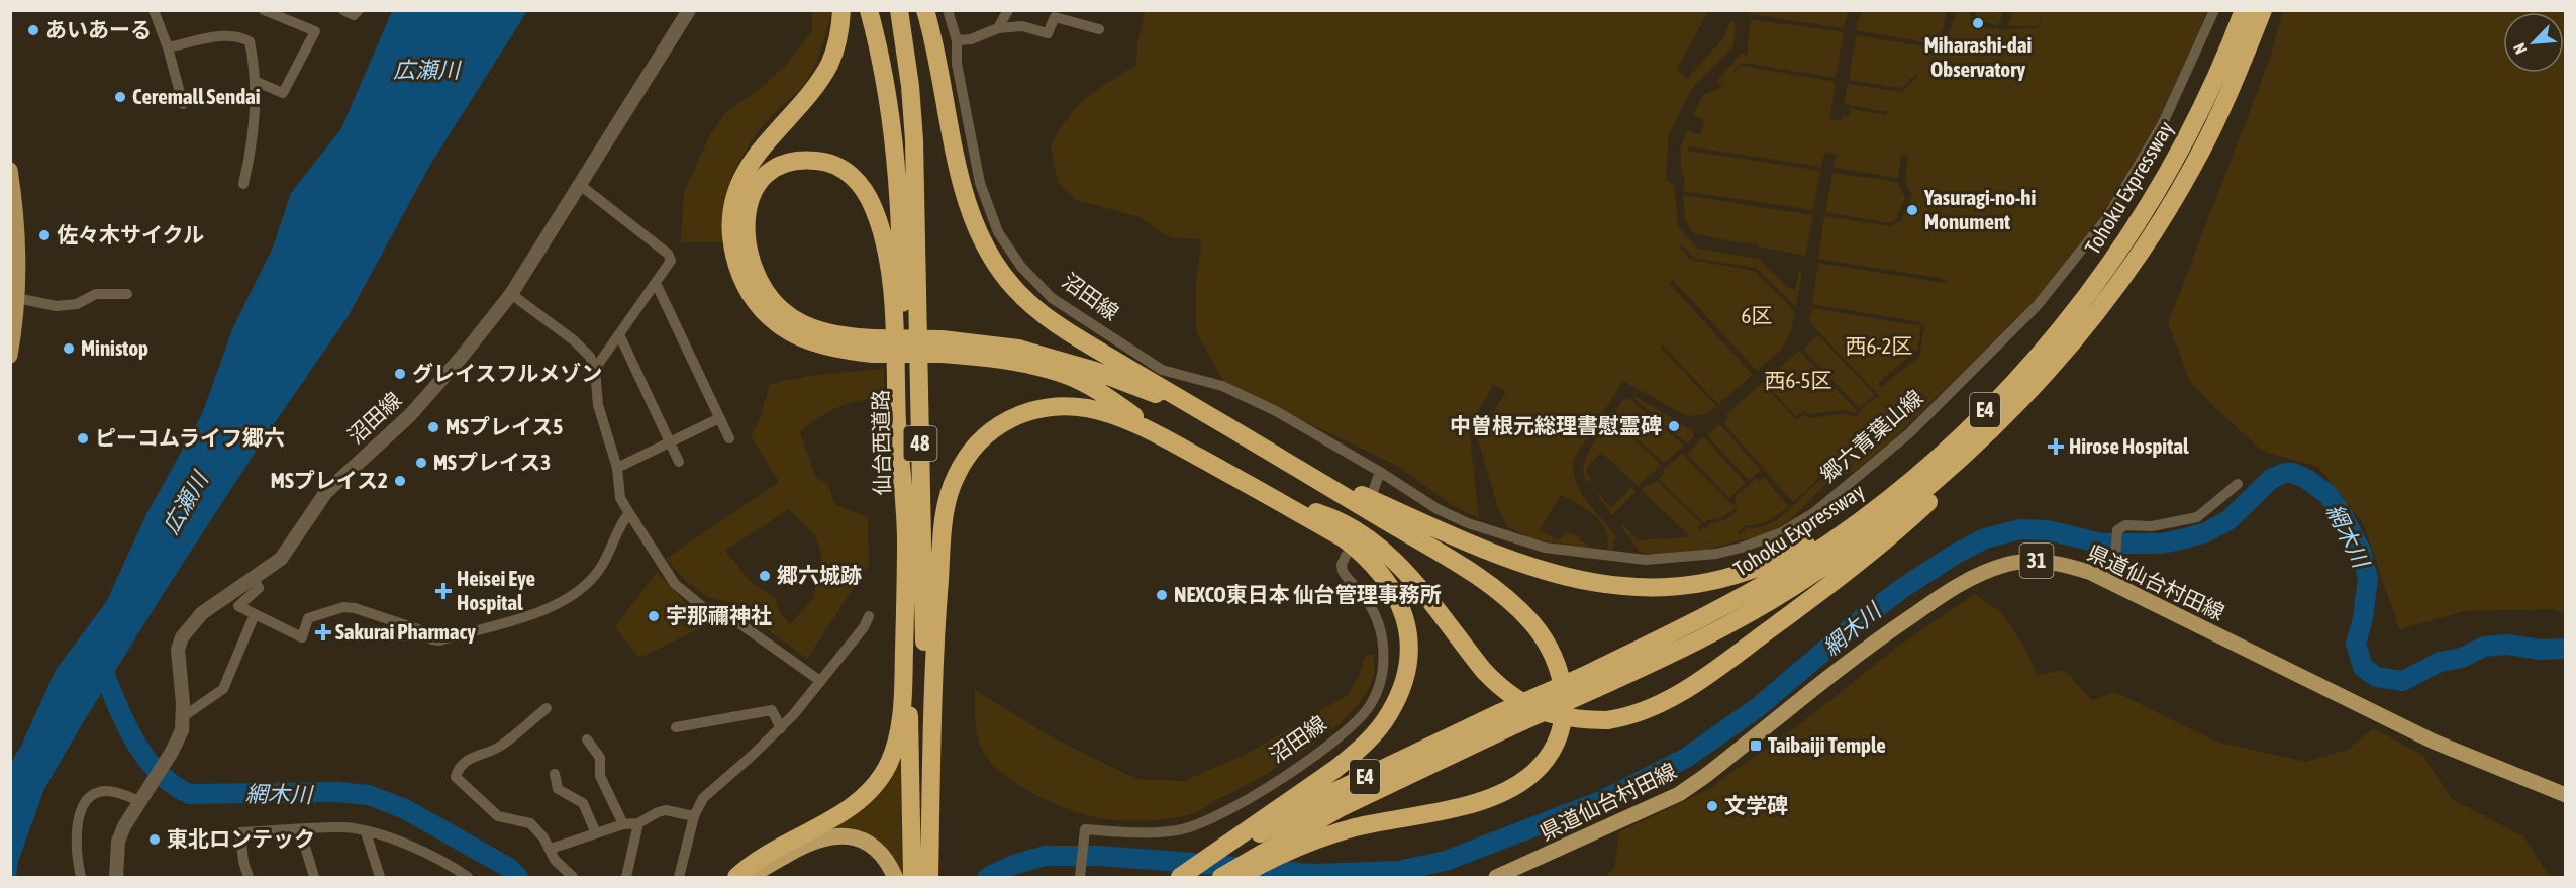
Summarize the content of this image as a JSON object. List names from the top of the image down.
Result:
{
  "streets": {
    "highway": [
      "Tohoku Expressway",
      "E4",
      "仙台西道路",
      "48"
    ],
    "main road": ["31", "県道仙台村田線"],
    "street": ["沼田線", "郷六青葉山線"]
  },
  "crossings": [
    ["沼田線", "郷六青葉山線"]
  ],
  "water": ["広瀬川", "網木川"],
  "parks": ["6区", "西6-2区", "西6-5区"],
  "places": {
    "other": [
      "Miharashi-dai Observatory",
      "あいあーる",
      "Ceremall Sendai",
      "Yasuragi-no-hi Monument",
      "佐々木サイクル",
      "Ministop",
      "グレイスフルメゾン",
      "中曽根元総理書慰霊碑",
      "MSプレイス5",
      "ピーコムライフ郷六",
      "MSプレイス3",
      "MSプレイス2",
      "郷六城跡",
      "NEXCO東日本 仙台管理事務所",
      "宇那禰神社",
      "文学碑",
      "東北ロンテック"
    ],
    "health": ["Hirose Hospital", "Heisei Eye Hospital", "Sakurai Pharmacy"],
    "transit": ["Taibaiji Temple"]
  },
  "north": "bottom left"
}
